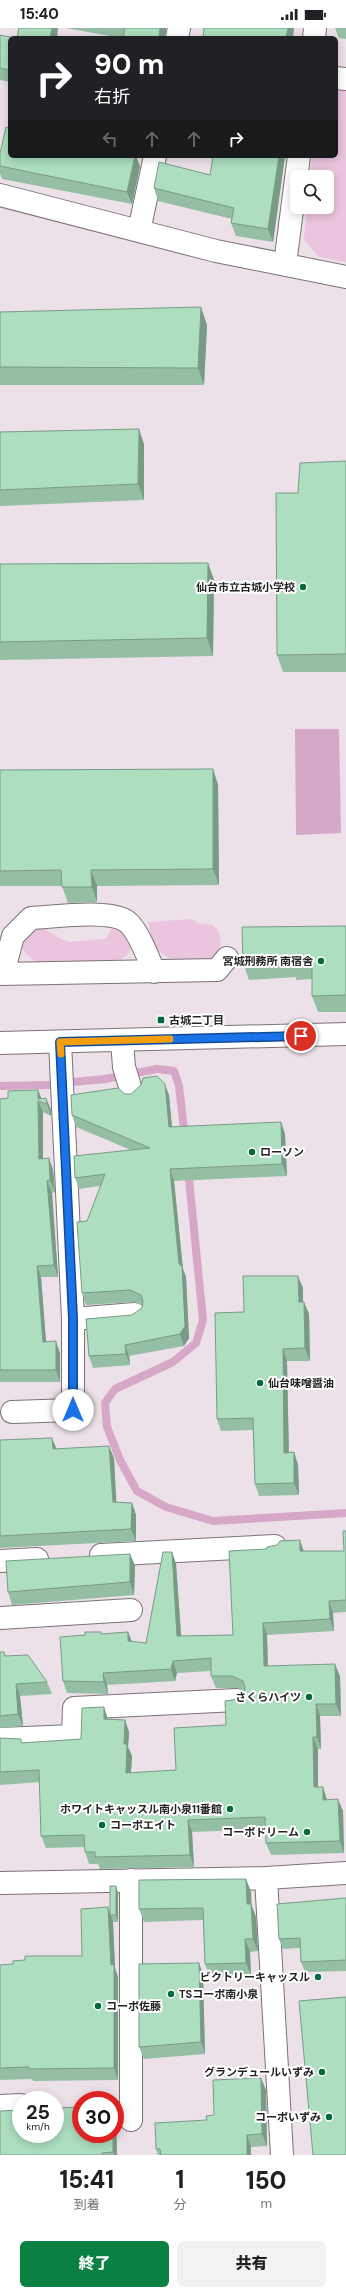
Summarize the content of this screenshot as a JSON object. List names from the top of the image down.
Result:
{
  "places": {
    "other": [
      "仙台市立古城小学校",
      "宮城刑務所 南宿舎",
      "ローソン",
      "仙台味噌醤油",
      "さくらハイツ",
      "ホワイトキャッスル南小泉11番館",
      "コーポエイト",
      "コーポドリーム",
      "ビクトリーキャッスル",
      "TSコーポ南小泉",
      "コーポ佐藤",
      "グランデュールいずみ",
      "コーポいずみ"
    ],
    "transit": ["古城二丁目"]
  },
  "page": {
    "status": "15:40",
    "turn": ["90 m", "右折"],
    "speed": "25 km/h",
    "limit": "30",
    "eta": [
      "15:41",
      "到着",
      "1",
      "分",
      "150",
      "m"
    ],
    "buttons": ["終了", "共有"]
  }
}
